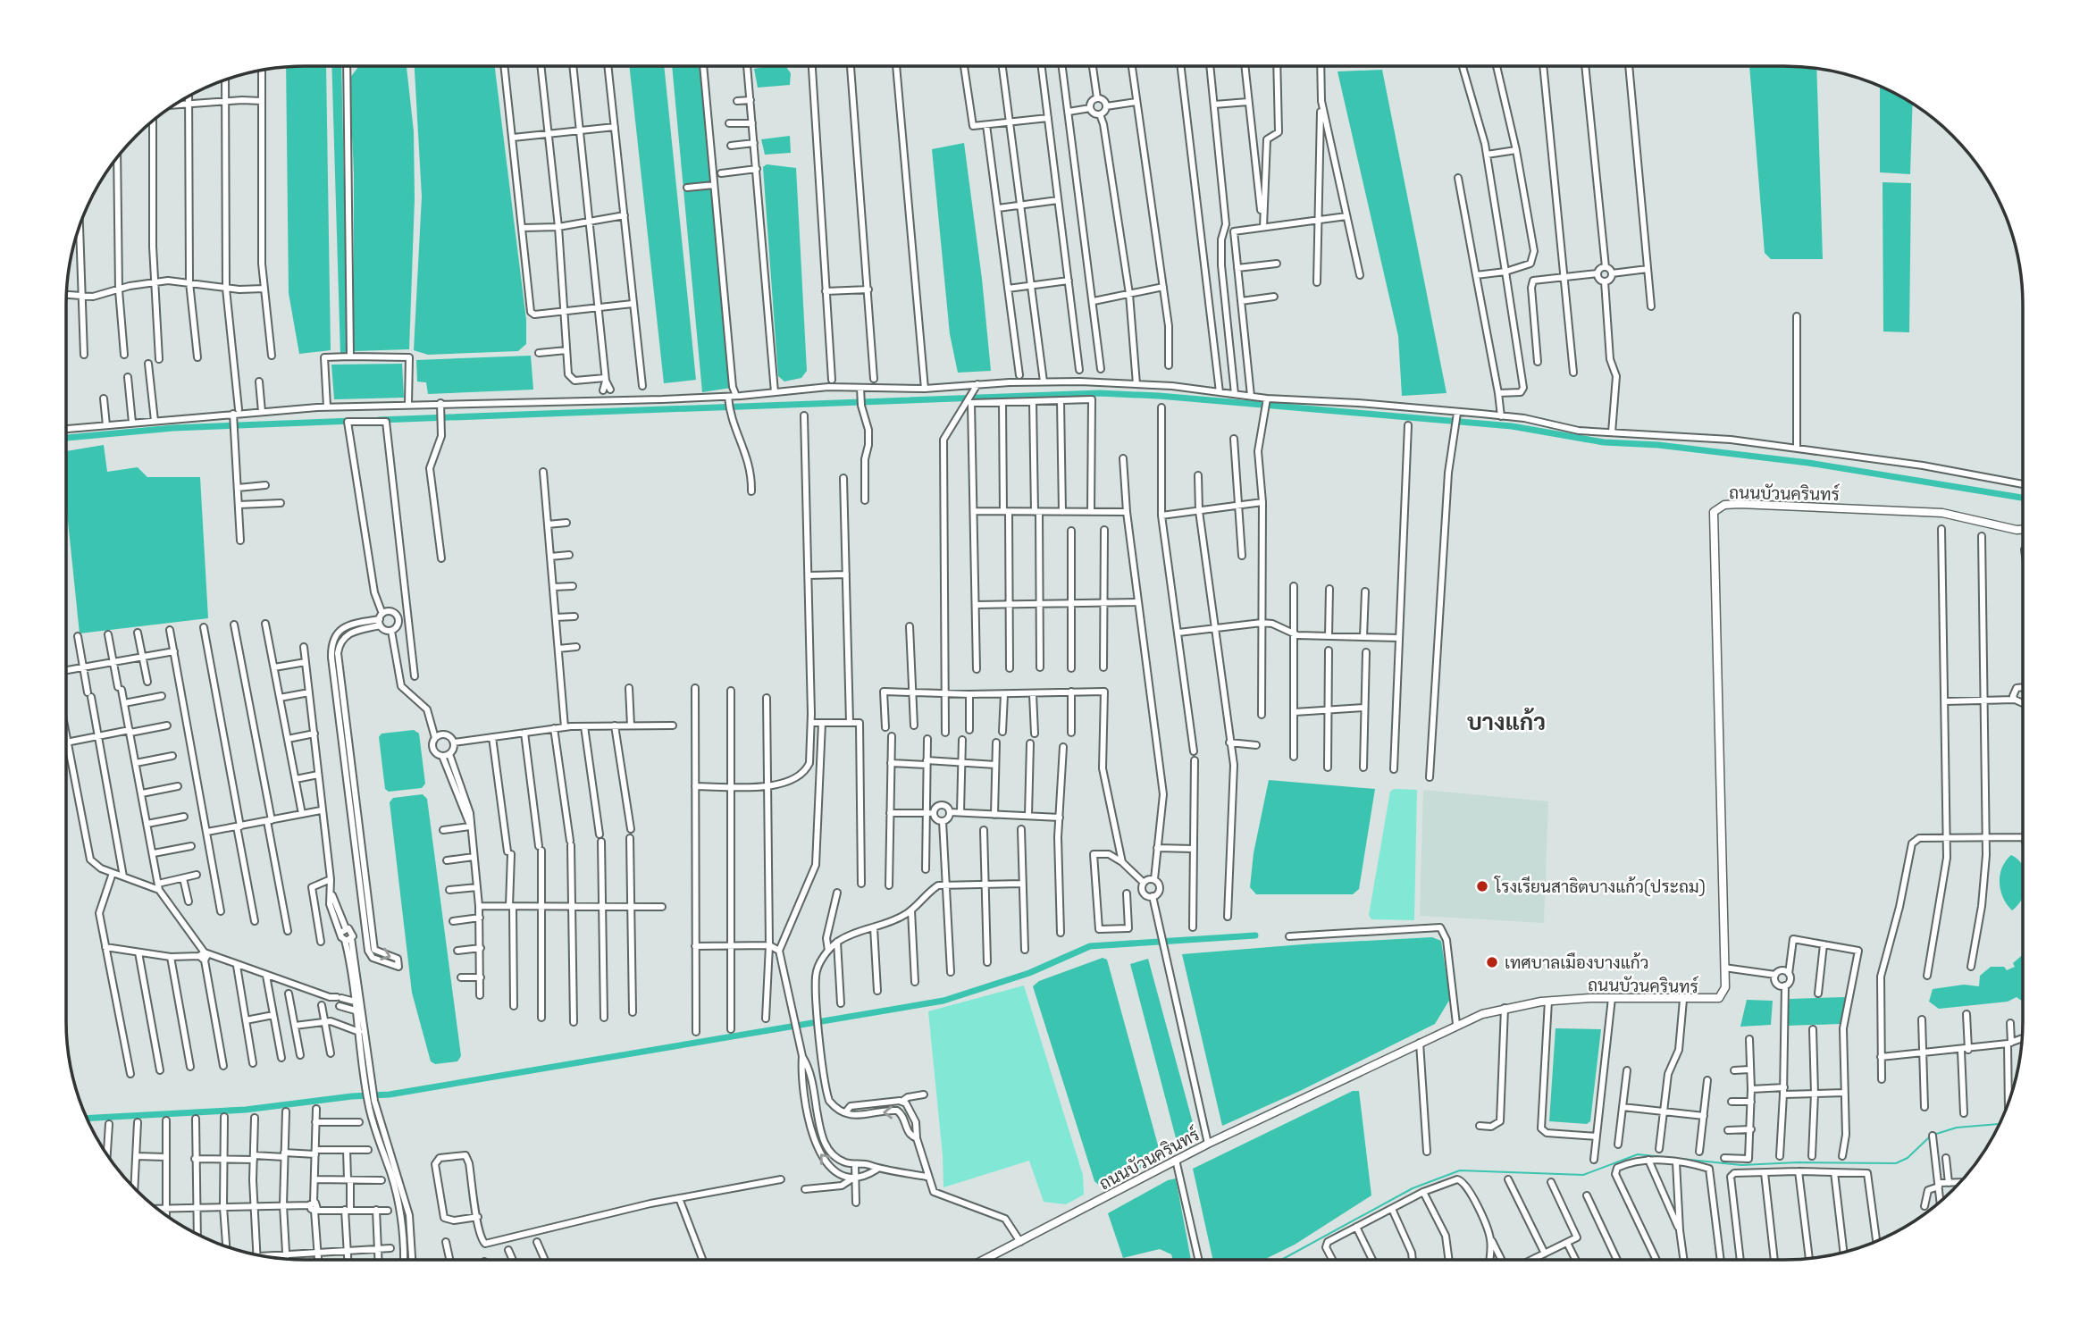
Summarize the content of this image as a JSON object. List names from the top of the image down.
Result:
{
  "streets": {
    "street": ["ถนนบัวนครินทร์"]
  },
  "districts": ["บางแก้ว"],
  "places": ["โรงเรียนสาธิตบางแก้ว(ประถม)", "เทศบาลเมืองบางแก้ว"]
}
